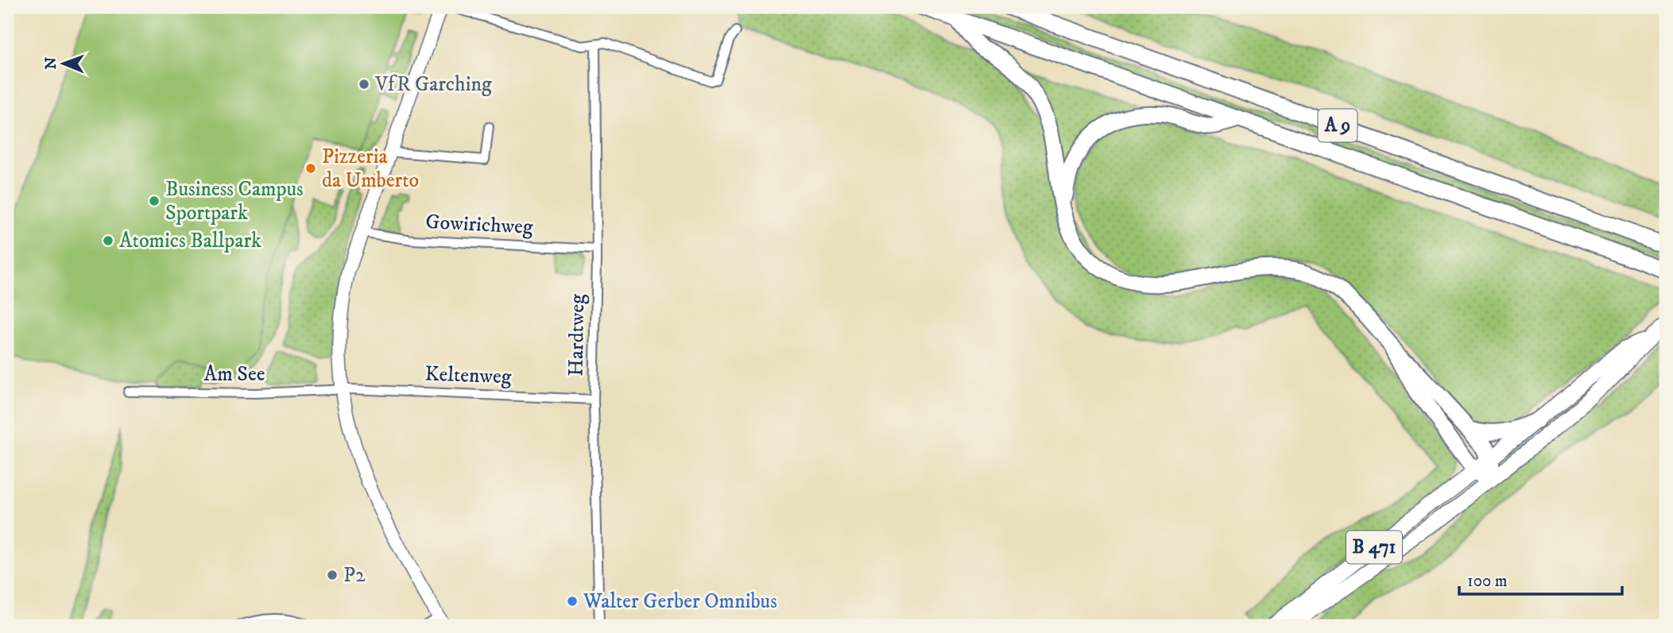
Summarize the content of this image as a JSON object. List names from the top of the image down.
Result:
{
  "streets": {
    "highway": ["A 9"],
    "main road": ["B 471"],
    "street": [
      "Gowirichweg",
      "Hardtweg",
      "Am See",
      "Keltenweg"
    ]
  },
  "crossings": [
    ["Gowirichweg", "Hardtweg"],
    ["Hardtweg", "Keltenweg"],
    ["Am See", "Keltenweg"]
  ],
  "places": [
    "VfR Garching",
    "Pizzeria da Umberto",
    "Business Campus Sportpark",
    "Atomics Ballpark",
    "P2",
    "Walter Gerber Omnibus"
  ],
  "scale_bar": "100 m",
  "north": "left"
}
